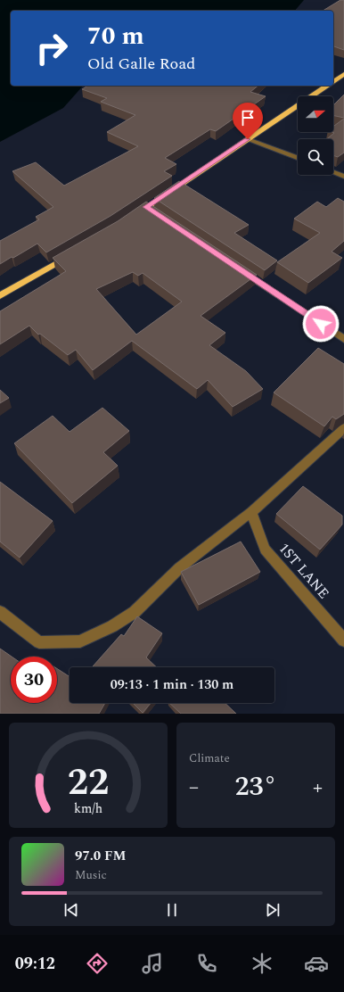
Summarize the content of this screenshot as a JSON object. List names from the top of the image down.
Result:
{
  "streets": {
    "street": ["1ST LANE"]
  },
  "north": "right",
  "page": {
    "turn": ["70 m", "Old Galle Road"],
    "limit": "30",
    "trip": "09:13 · 1 min · 130 m",
    "tile": "Climate",
    "heat": ["−", "23°", "+"],
    "song": ["97.0 FM", "Music"],
    "tabs": "09:12",
    "gauge": ["22", "km/h"]
  }
}
